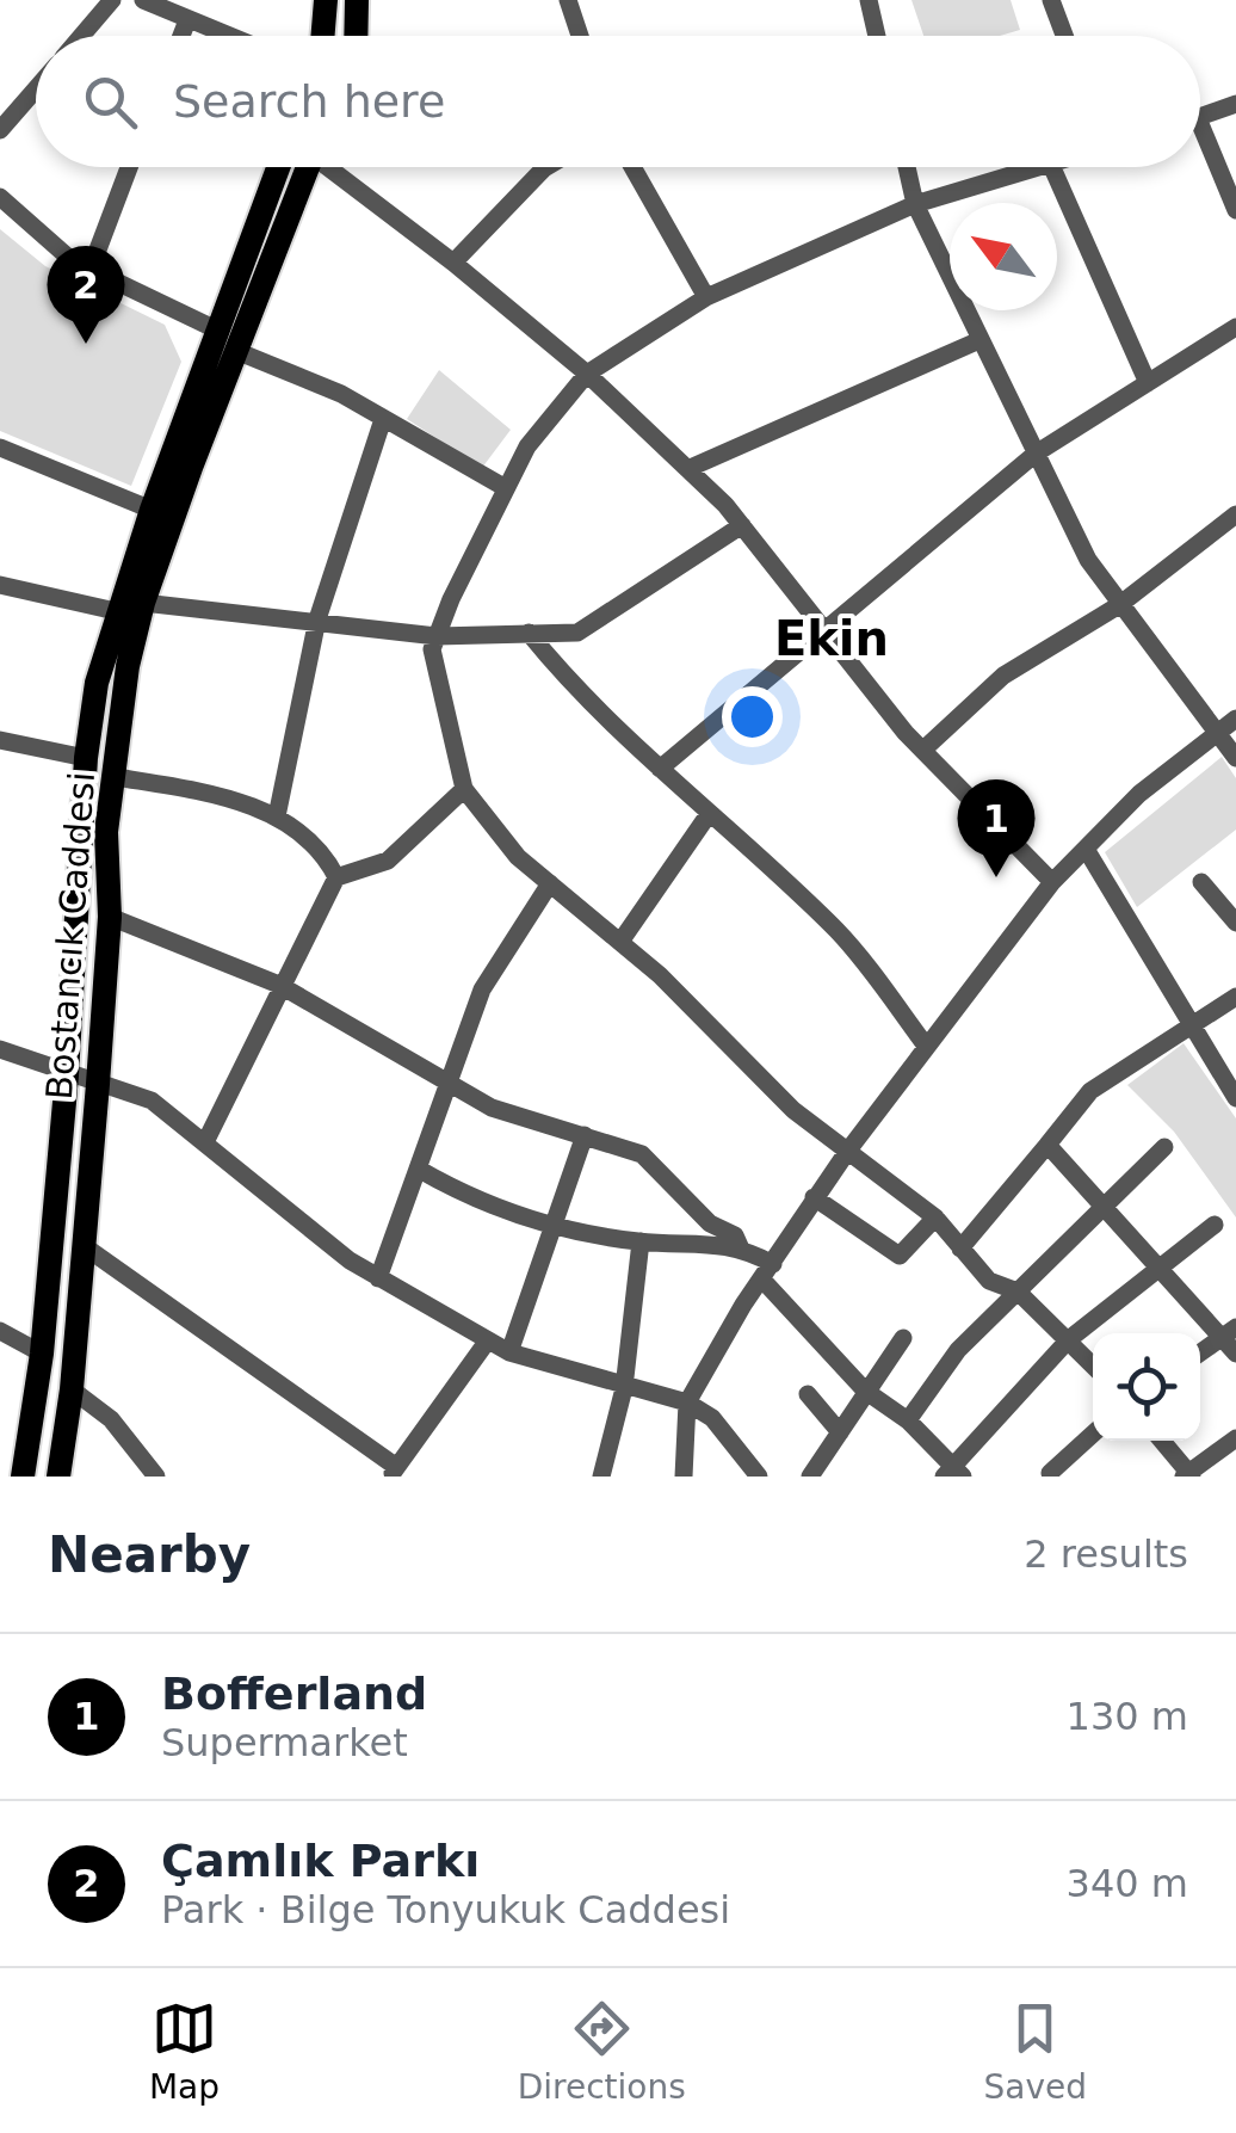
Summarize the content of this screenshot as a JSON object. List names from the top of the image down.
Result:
{
  "streets": {
    "main road": ["Bostancık Caddesi"]
  },
  "districts": ["Ekin"],
  "north": "top left",
  "page": {
    "search": "Search here",
    "pins": ["2", "1"],
    "heading": ["Nearby", "2 results"],
    "list": [
      {
        "mark": "1",
        "name": "Bofferland",
        "note": "Supermarket",
        "value": "130 m"
      },
      {
        "mark": "2",
        "name": "Çamlık Parkı",
        "note": "Park · Bilge Tonyukuk Caddesi",
        "value": "340 m"
      }
    ],
    "nav": ["Map", "Directions", "Saved"]
  }
}
